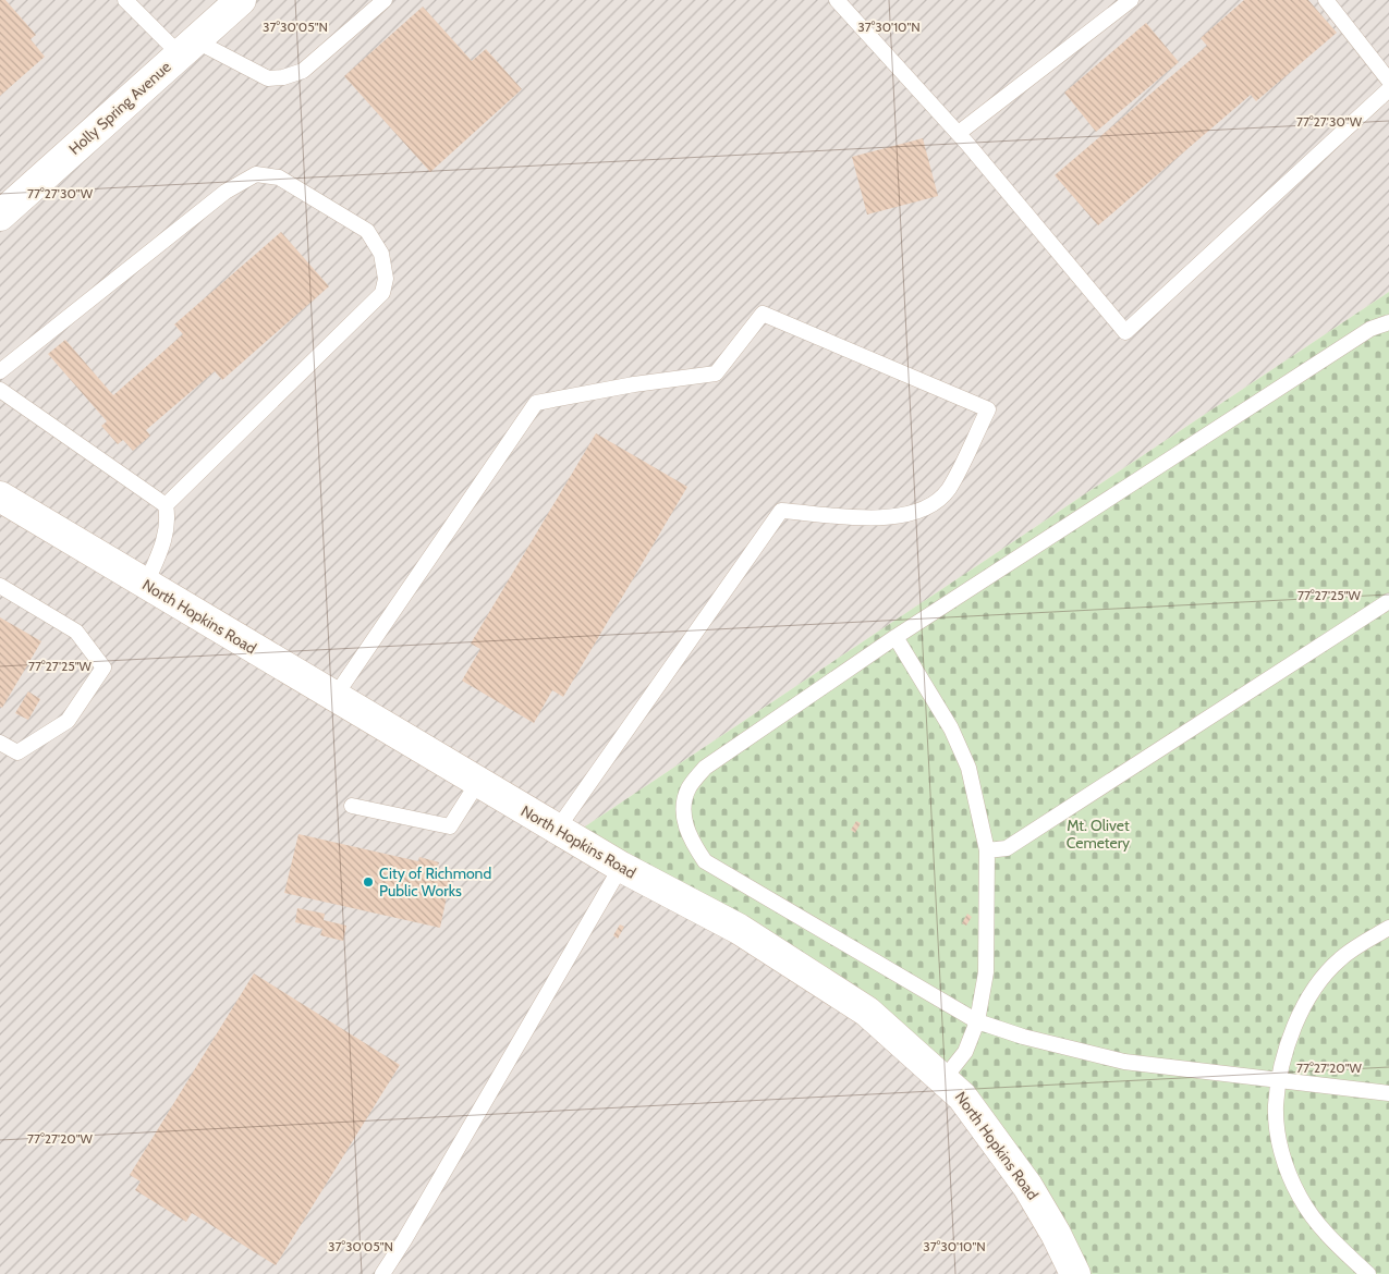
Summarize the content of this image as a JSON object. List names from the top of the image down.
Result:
{
  "streets": {
    "main road": ["Holly Spring Avenue", "North Hopkins Road"]
  },
  "parks": ["Mt. Olivet Cemetery"],
  "places": ["City of Richmond Public Works"],
  "coordinates": [
    "37°30'05\"N",
    "37°30'10\"N",
    "77°27'30\"W",
    "77°27'25\"W",
    "77°27'20\"W"
  ]
}
